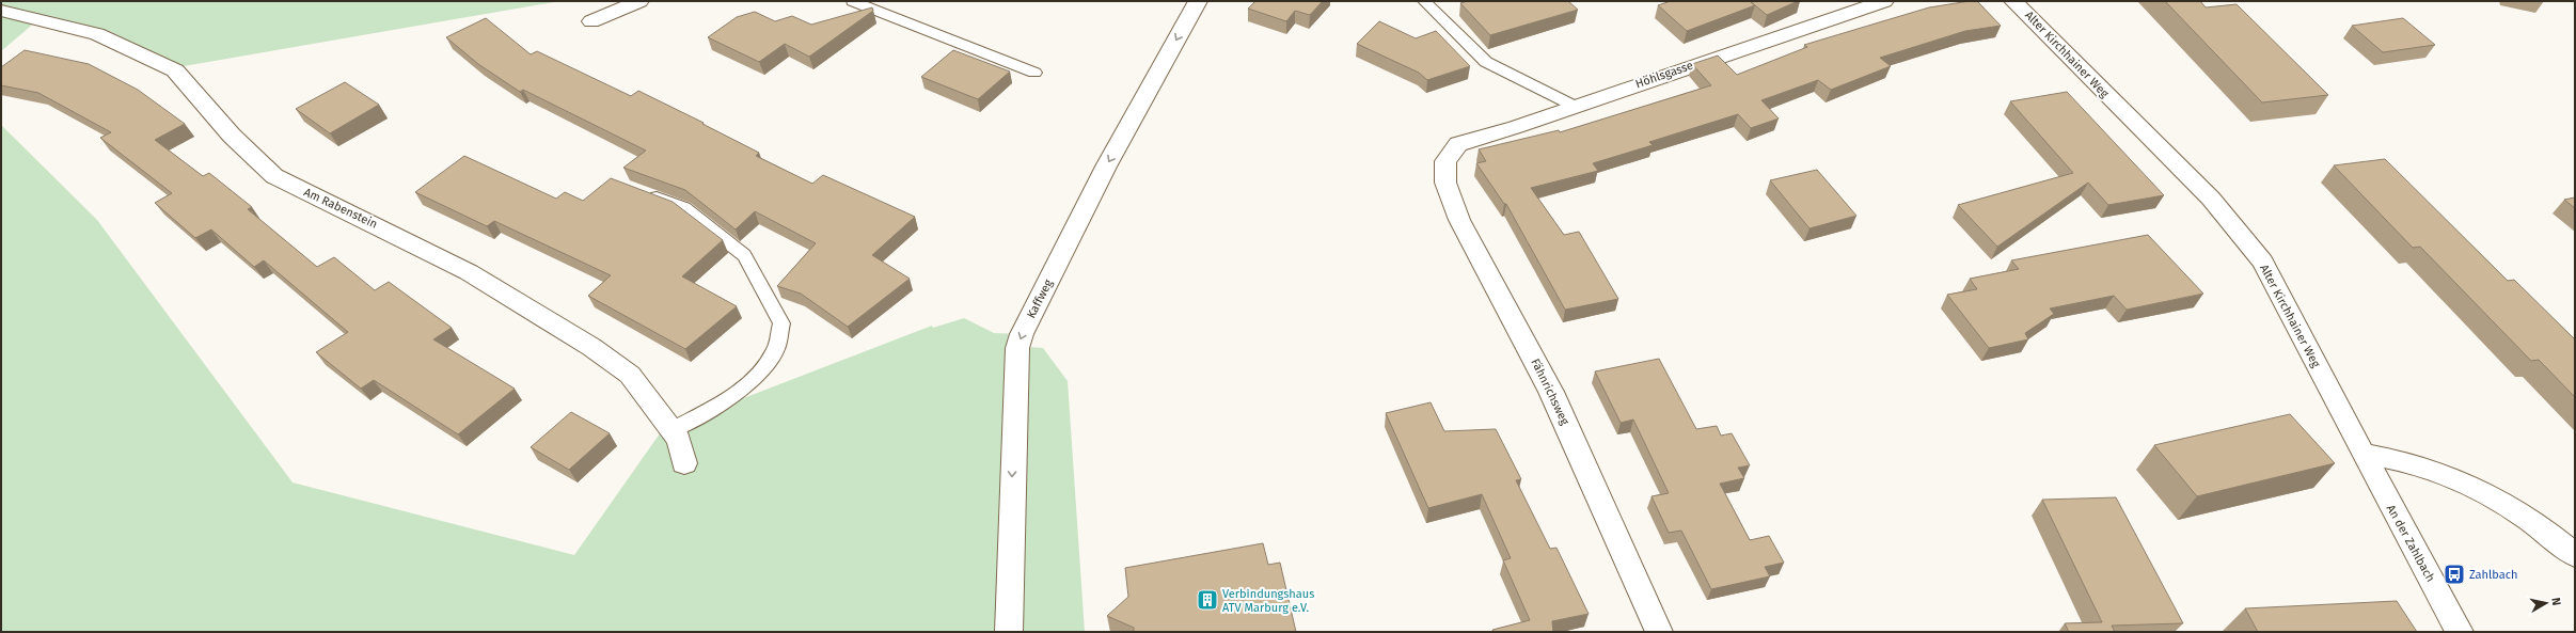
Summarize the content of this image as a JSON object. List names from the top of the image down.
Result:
{
  "streets": {
    "street": [
      "Alter Kirchhainer Weg",
      "Höhlsgasse",
      "Am Rabenstein",
      "Kaffweg",
      "Fähnrichsweg",
      "An der Zahlbach"
    ]
  },
  "crossings": [
    ["Alter Kirchhainer Weg", "An der Zahlbach"],
    ["Höhlsgasse", "Fähnrichsweg"]
  ],
  "one_way": ["Kaffweg"],
  "places": {
    "bus stop": ["Zahlbach"],
    "building": ["Verbindungshaus ATV Marburg e.V."]
  },
  "north": "right"
}
